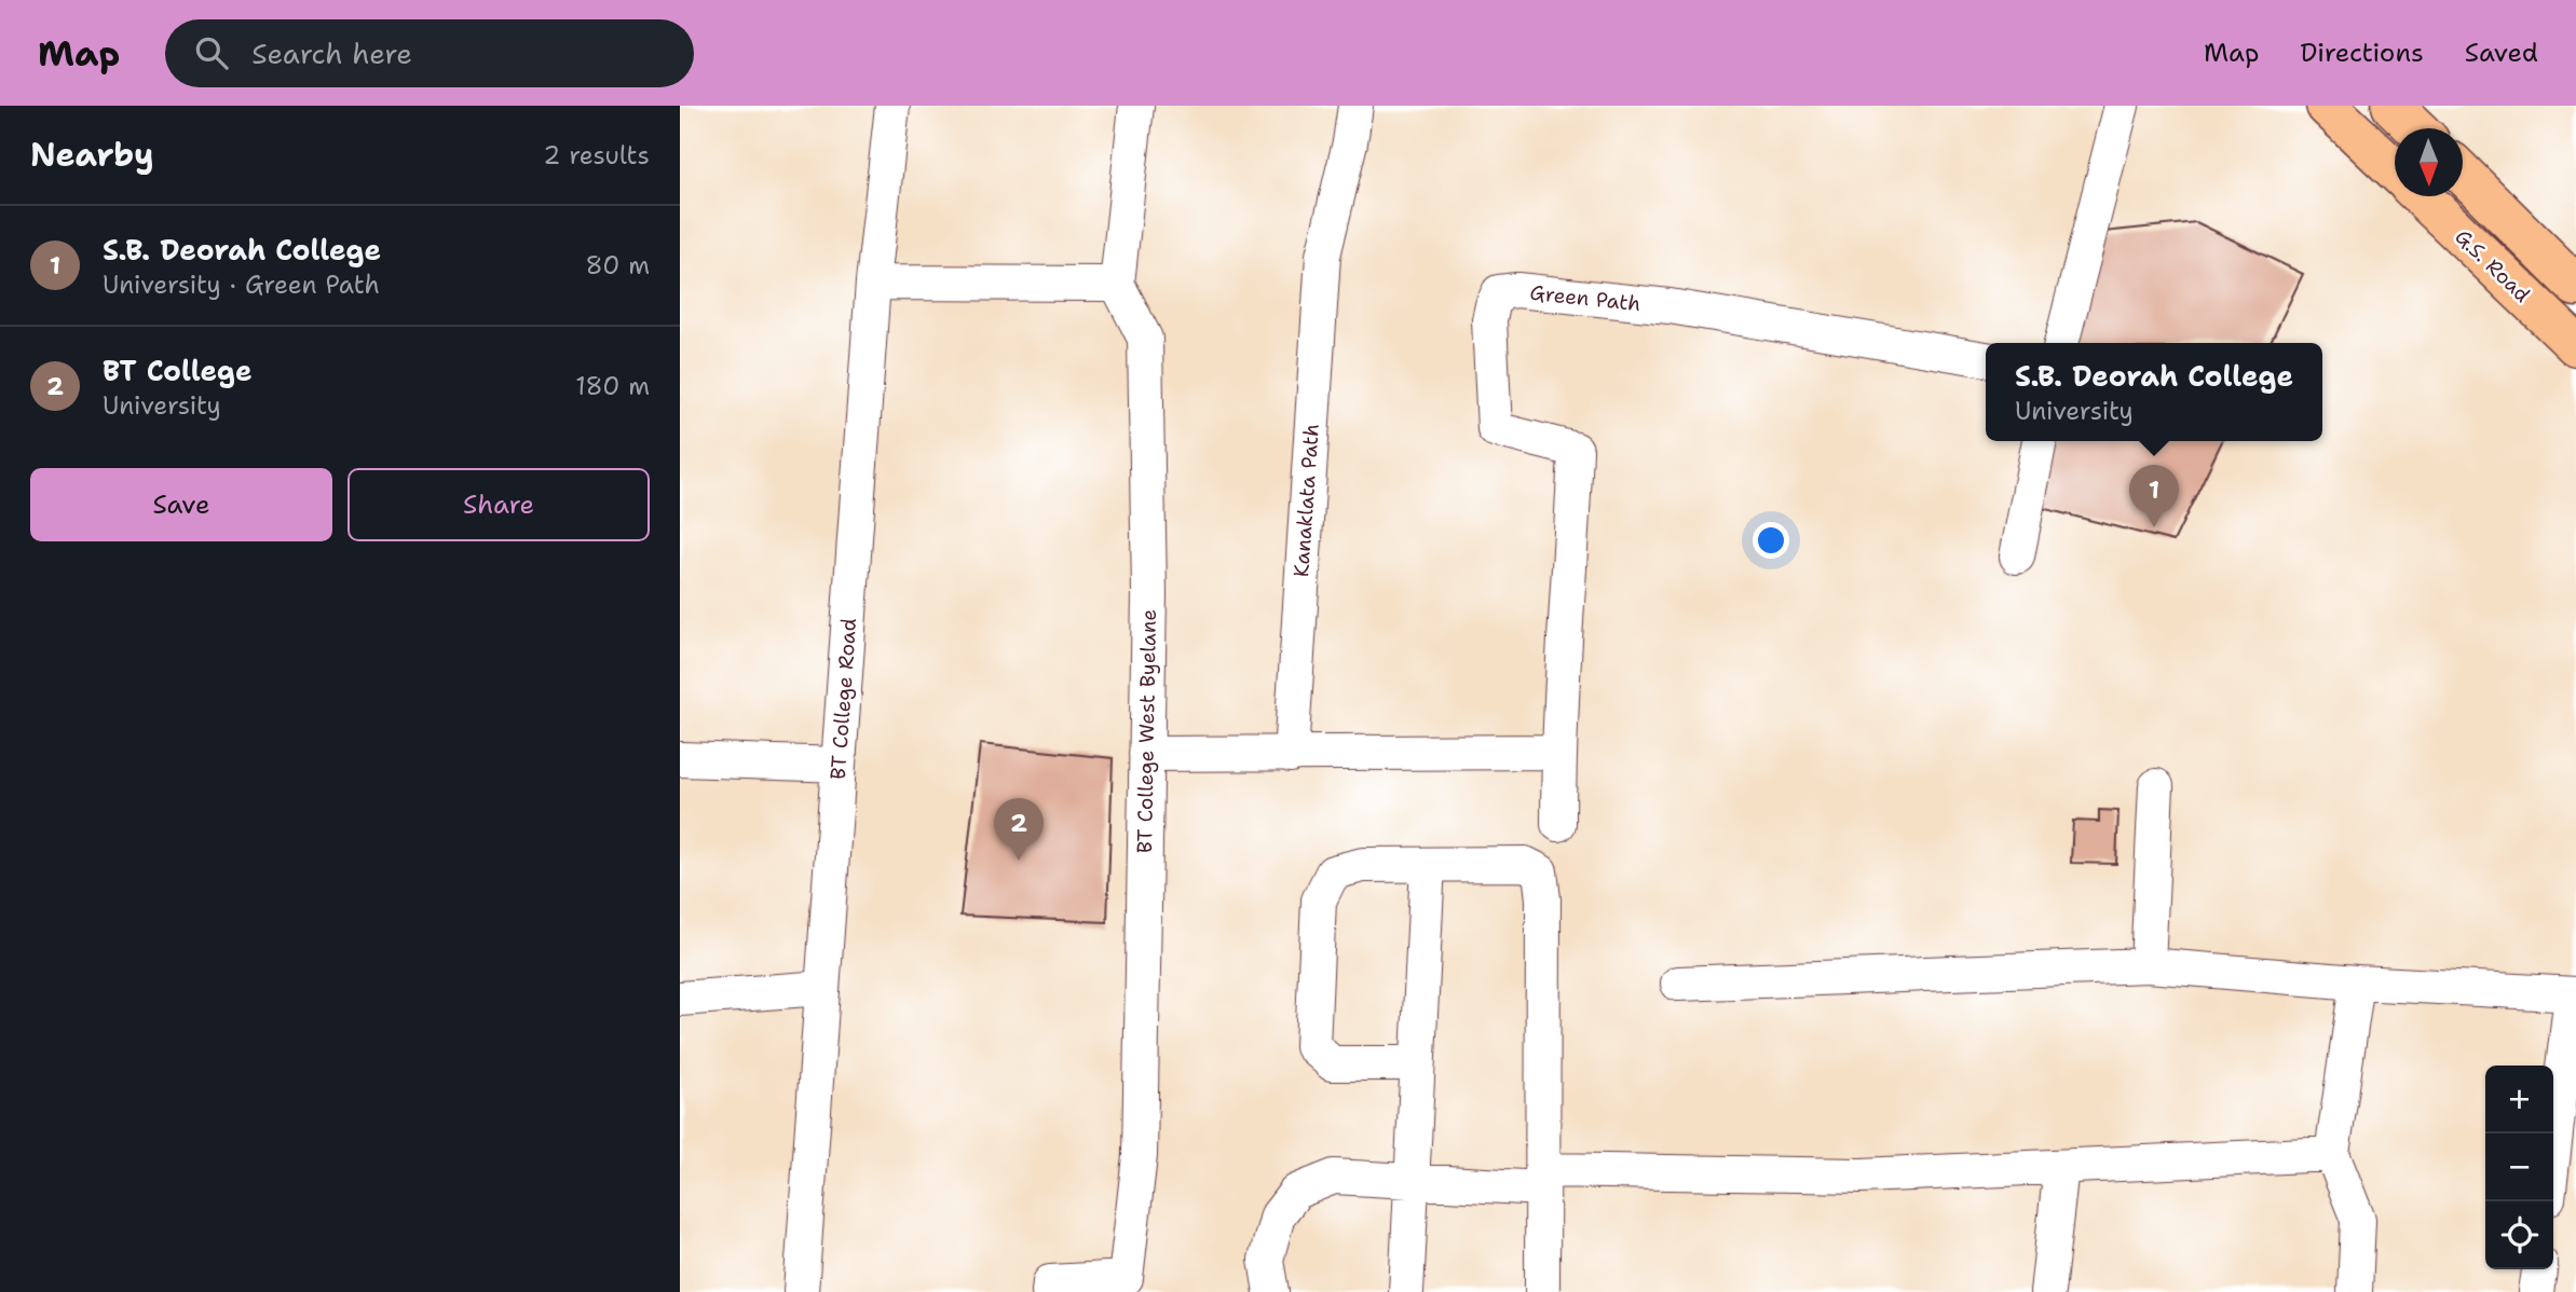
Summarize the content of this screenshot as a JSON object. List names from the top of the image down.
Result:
{
  "streets": {
    "main road": ["G.S. Road"],
    "street": [
      "Green Path",
      "Kanaklata Path",
      "BT College Road",
      "BT College West Byelane"
    ]
  },
  "north": "bottom",
  "page": {
    "header": "Map",
    "search": "Search here",
    "nav": ["Map", "Directions", "Saved"],
    "heading": ["Nearby", "2 results"],
    "list": [
      {
        "mark": "1",
        "name": "S.B. Deorah College",
        "note": "University · Green Path",
        "value": "80 m"
      },
      {
        "mark": "2",
        "name": "BT College",
        "note": "University",
        "value": "180 m"
      }
    ],
    "popup": ["S.B. Deorah College", "University"],
    "buttons": ["Save", "Share"],
    "pins": ["1", "2"],
    "map_buttons": ["+", "−"]
  }
}
